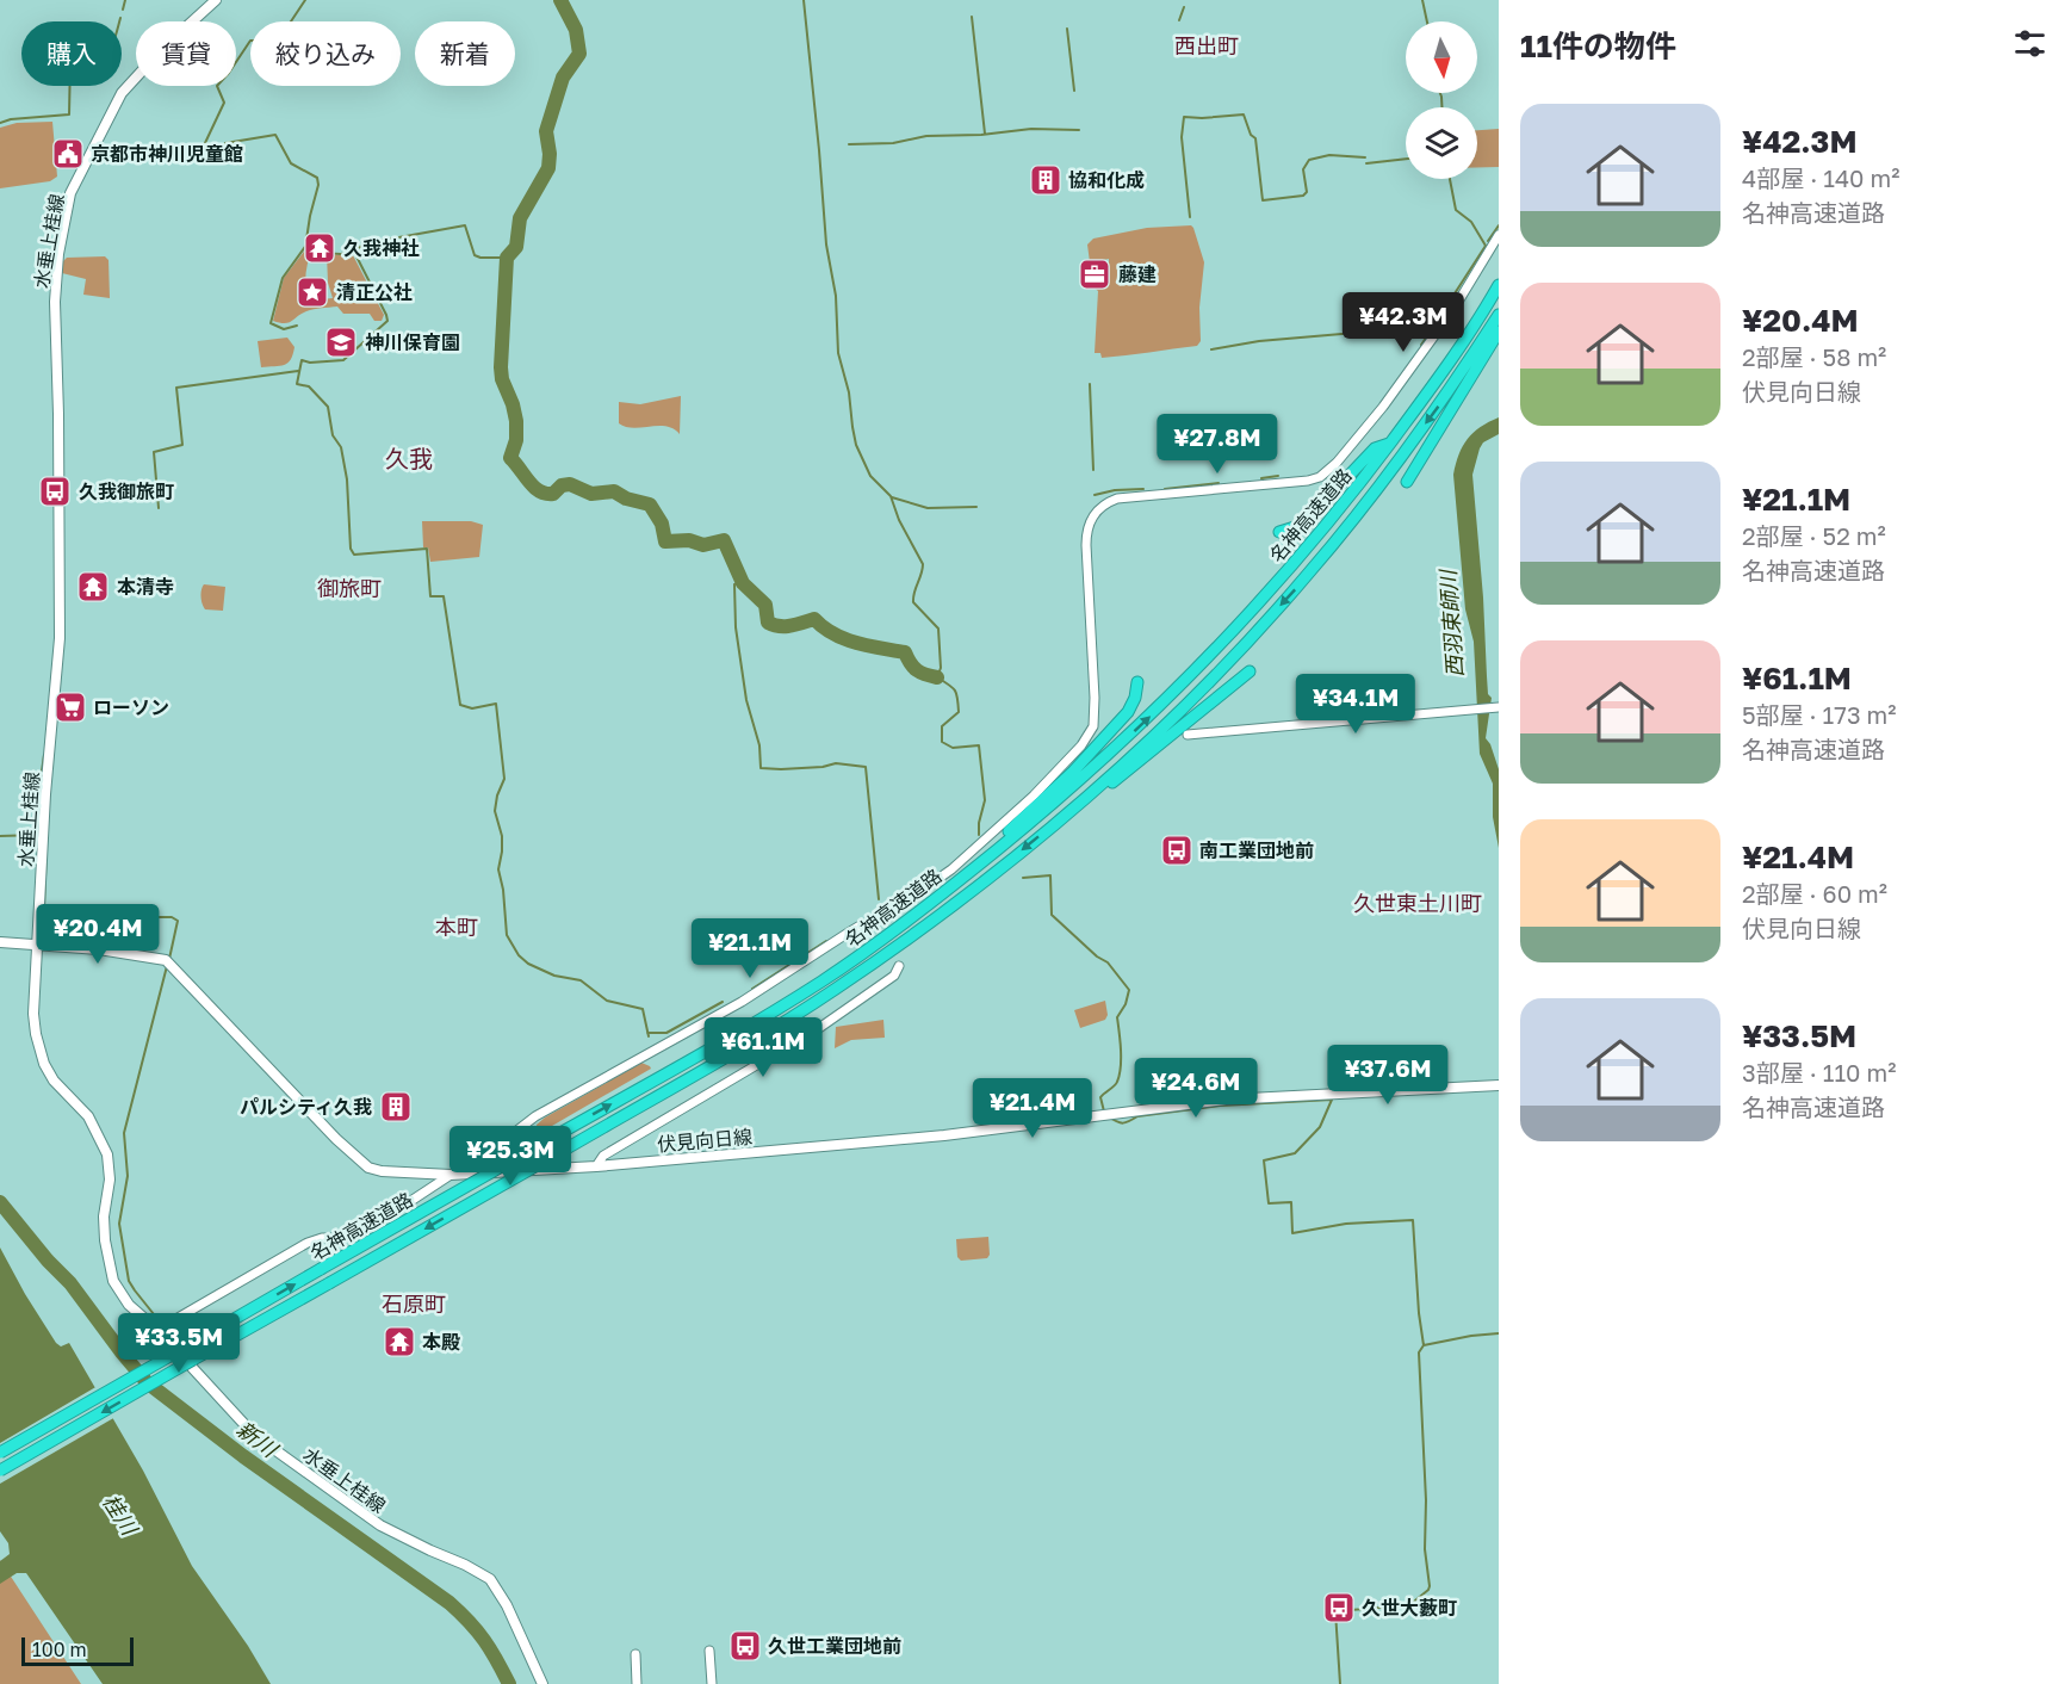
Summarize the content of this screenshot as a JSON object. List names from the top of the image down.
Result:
{
  "streets": {
    "highway": ["名神高速道路"],
    "main road": ["水垂上桂線", "伏見向日線"]
  },
  "crossings": [
    ["水垂上桂線", "伏見向日線"]
  ],
  "districts": [
    "西出町",
    "久我",
    "御旅町",
    "久世東土川町",
    "本町",
    "石原町"
  ],
  "water": ["西羽束師川", "新川", "桂川"],
  "places": {
    "public building": ["京都市神川児童館"],
    "building": ["協和化成", "パルシティ久我"],
    "temple": ["久我神社", "本清寺", "本殿"],
    "office": ["藤建"],
    "place": ["清正公社"],
    "school or university": ["神川保育園"],
    "bus stop": [
      "久我御旅町",
      "南工業団地前",
      "久世大藪町",
      "久世工業団地前"
    ],
    "supermarket": ["ローソン"]
  },
  "scale_bar": "100 m",
  "north": "bottom",
  "page": {
    "heading": "11件の物件",
    "chip": [
      "購入",
      "賃貸",
      "絞り込み",
      "新着"
    ],
    "list": [
      {
        "name": "¥42.3M",
        "note": "4部屋 · 140 m² · 名神高速道路"
      },
      {
        "name": "¥20.4M",
        "note": "2部屋 · 58 m² · 伏見向日線"
      },
      {
        "name": "¥21.1M",
        "note": "2部屋 · 52 m² · 名神高速道路"
      },
      {
        "name": "¥61.1M",
        "note": "5部屋 · 173 m² · 名神高速道路"
      },
      {
        "name": "¥21.4M",
        "note": "2部屋 · 60 m² · 伏見向日線"
      },
      {
        "name": "¥33.5M",
        "note": "3部屋 · 110 m² · 名神高速道路"
      }
    ],
    "price": [
      "¥42.3M",
      "¥27.8M",
      "¥34.1M",
      "¥20.4M",
      "¥21.1M",
      "¥61.1M",
      "¥37.6M",
      "¥24.6M",
      "¥21.4M",
      "¥25.3M",
      "¥33.5M"
    ],
    "scale": "100 m"
  }
}
